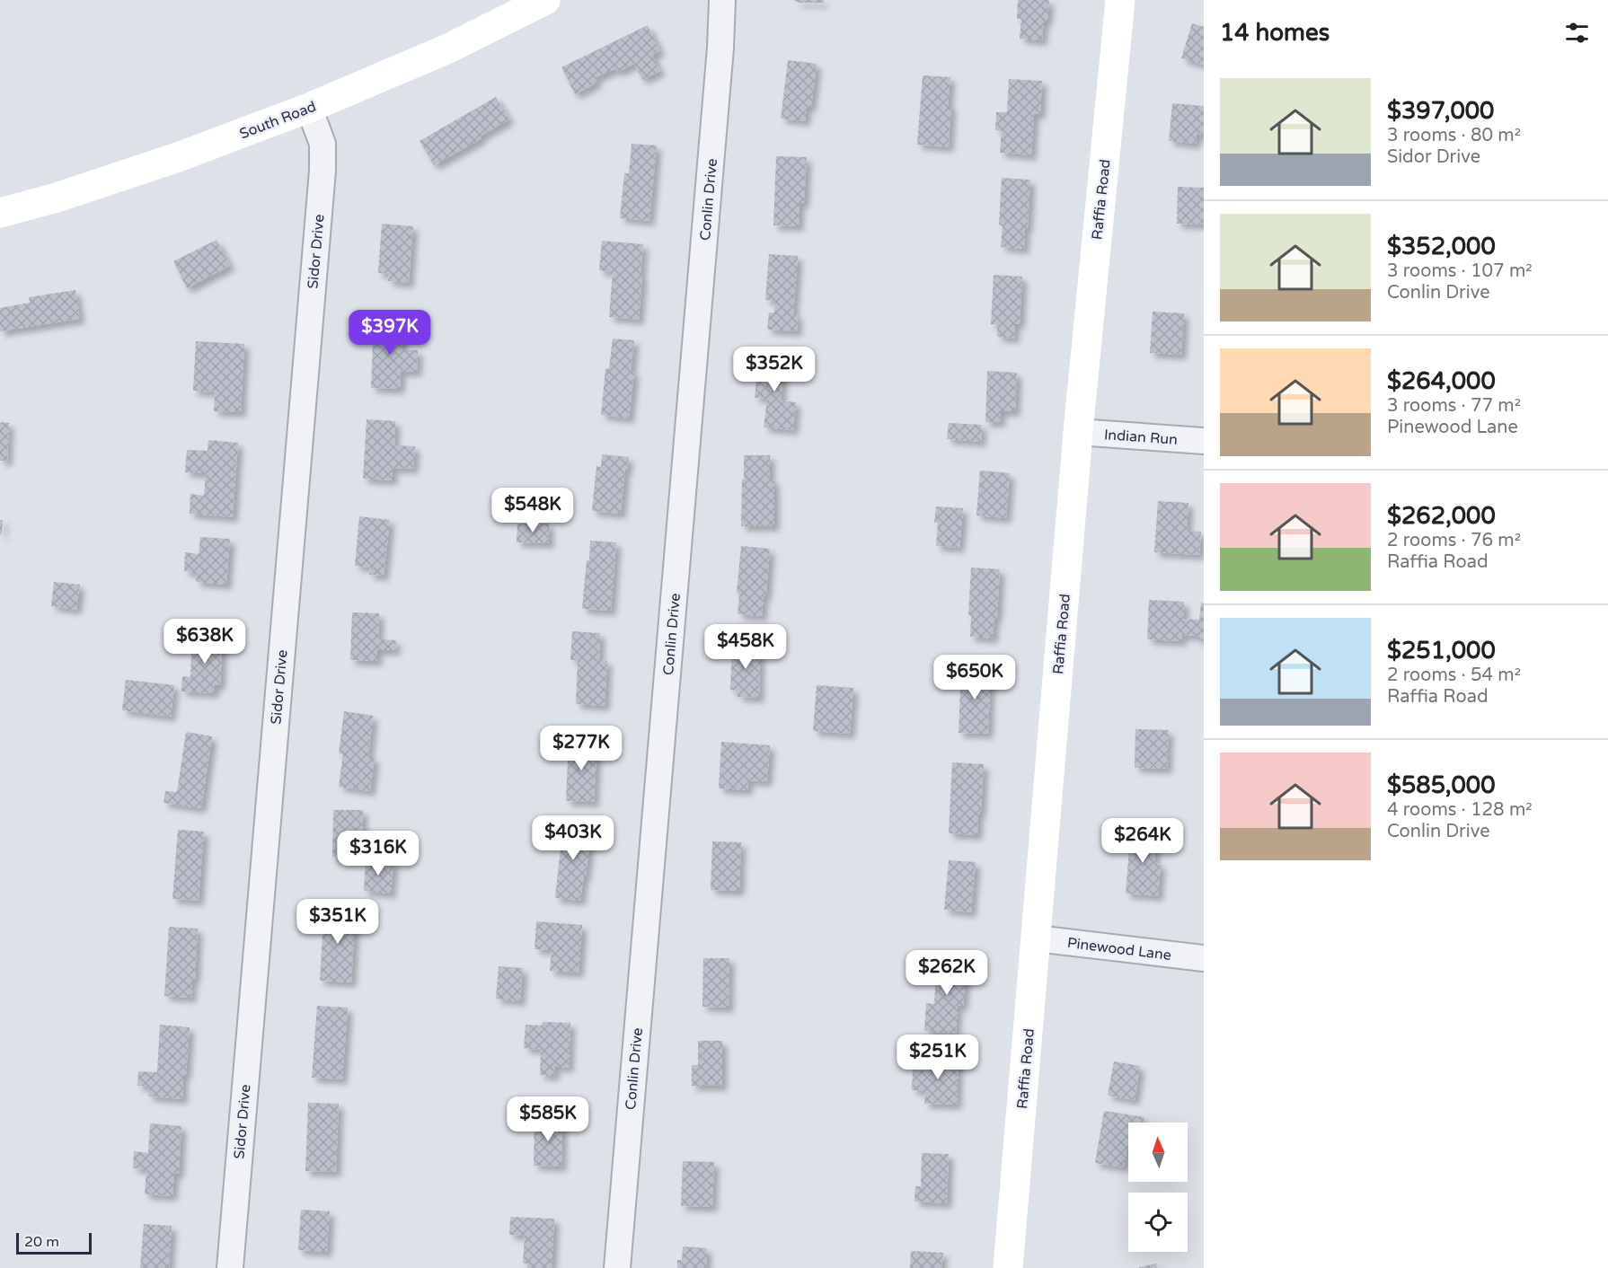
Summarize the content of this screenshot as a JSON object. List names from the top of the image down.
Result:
{
  "streets": {
    "main road": ["South Road", "Raffia Road"],
    "street": [
      "Conlin Drive",
      "Sidor Drive",
      "Indian Run",
      "Pinewood Lane"
    ]
  },
  "crossings": [
    ["South Road", "Sidor Drive"],
    ["Raffia Road", "Indian Run"],
    ["Raffia Road", "Pinewood Lane"]
  ],
  "scale_bar": "20 m",
  "north": "top",
  "page": {
    "heading": "14 homes",
    "list": [
      {
        "name": "$397,000",
        "note": "3 rooms · 80 m² · Sidor Drive"
      },
      {
        "name": "$352,000",
        "note": "3 rooms · 107 m² · Conlin Drive"
      },
      {
        "name": "$264,000",
        "note": "3 rooms · 77 m² · Pinewood Lane"
      },
      {
        "name": "$262,000",
        "note": "2 rooms · 76 m² · Raffia Road"
      },
      {
        "name": "$251,000",
        "note": "2 rooms · 54 m² · Raffia Road"
      },
      {
        "name": "$585,000",
        "note": "4 rooms · 128 m² · Conlin Drive"
      }
    ],
    "price": [
      "$397K",
      "$352K",
      "$548K",
      "$638K",
      "$458K",
      "$650K",
      "$277K",
      "$403K",
      "$264K",
      "$316K",
      "$351K",
      "$262K",
      "$251K",
      "$585K"
    ],
    "scale": "20 m"
  }
}
